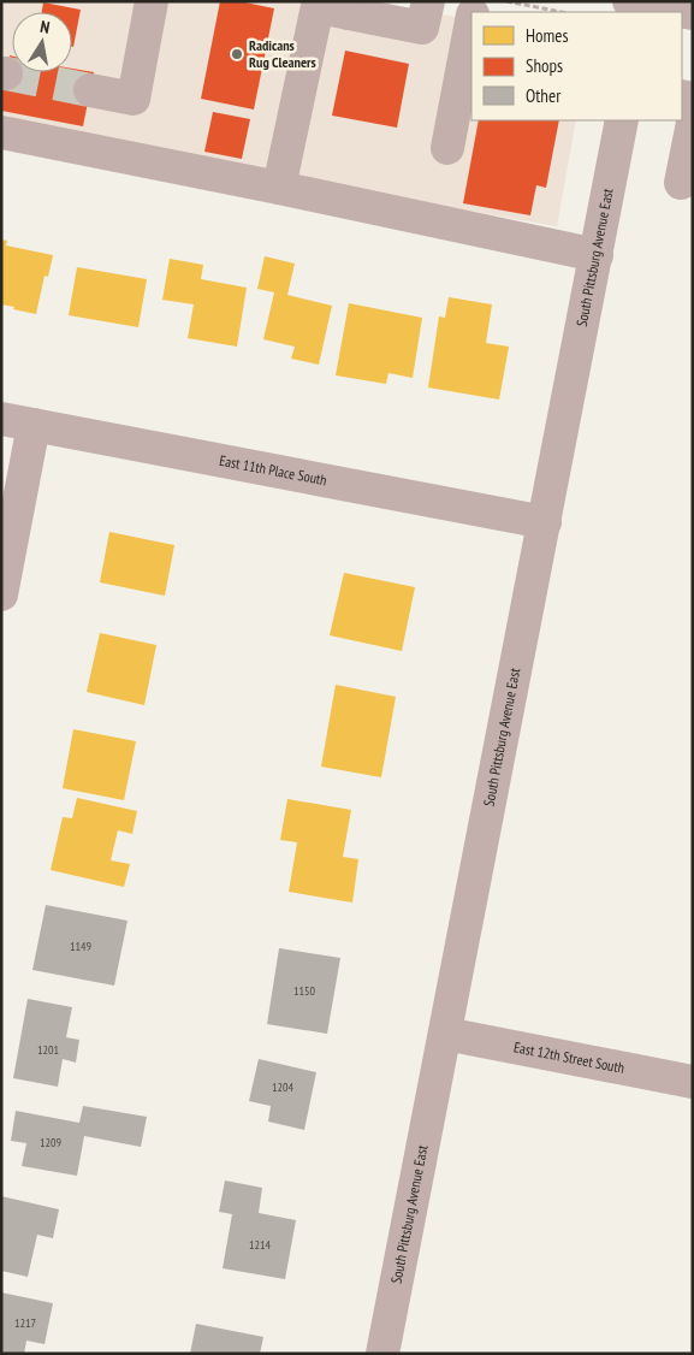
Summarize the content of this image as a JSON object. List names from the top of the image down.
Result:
{
  "streets": {
    "street": ["South Pittsburg Avenue East", "East 11th Place South", "East 12th Street South"]
  },
  "crossings": [
    ["South Pittsburg Avenue East", "East 11th Place South"],
    ["South Pittsburg Avenue East", "East 12th Street South"]
  ],
  "places": ["Radicans Rug Cleaners"],
  "house_numbers": [
    "1149",
    "1150",
    "1201",
    "1204",
    "1209",
    "1214",
    "1217"
  ],
  "legend": ["Homes", "Shops", "Other"],
  "north": "top"
}
